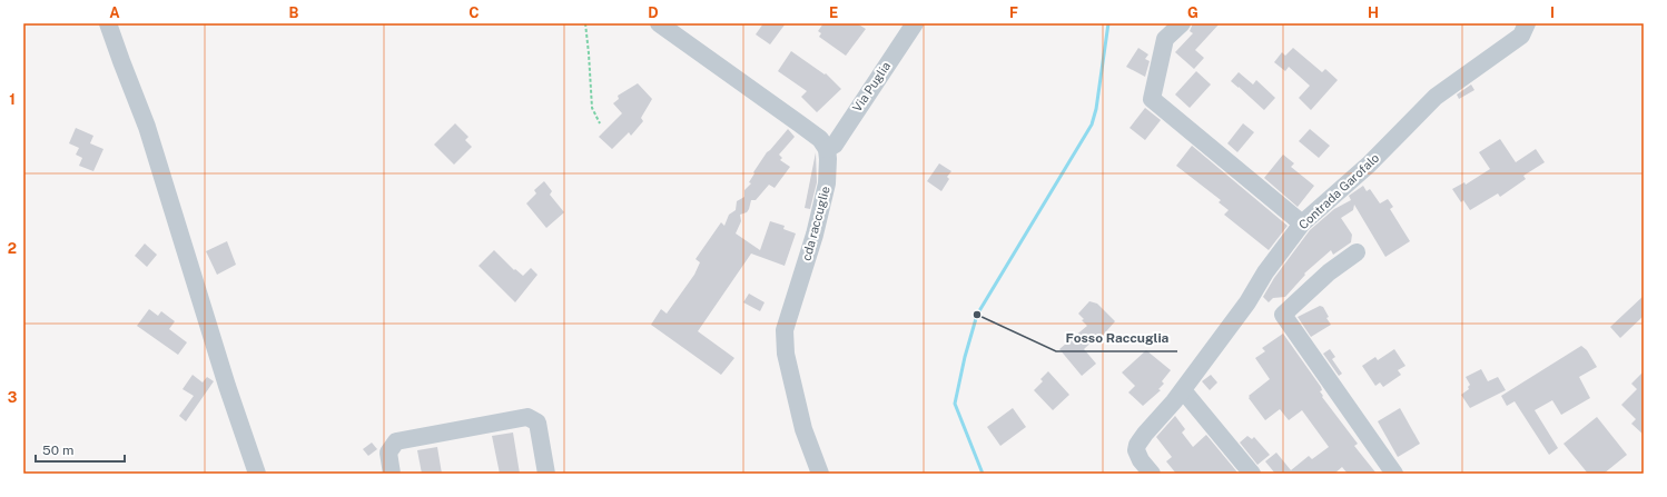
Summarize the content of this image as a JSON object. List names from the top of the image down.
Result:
{
  "streets": {
    "street": ["Via Puglia", "Contrada Garofalo", "cda raccuglie"]
  },
  "crossings": [
    ["Via Puglia", "cda raccuglie"]
  ],
  "places": ["Fosso Raccuglia"],
  "scale_bar": "50 m",
  "grid": {
    "columns": [
      "A",
      "B",
      "C",
      "D",
      "E",
      "F",
      "G",
      "H",
      "I"
    ],
    "rows": ["1", "2", "3"]
  }
}
